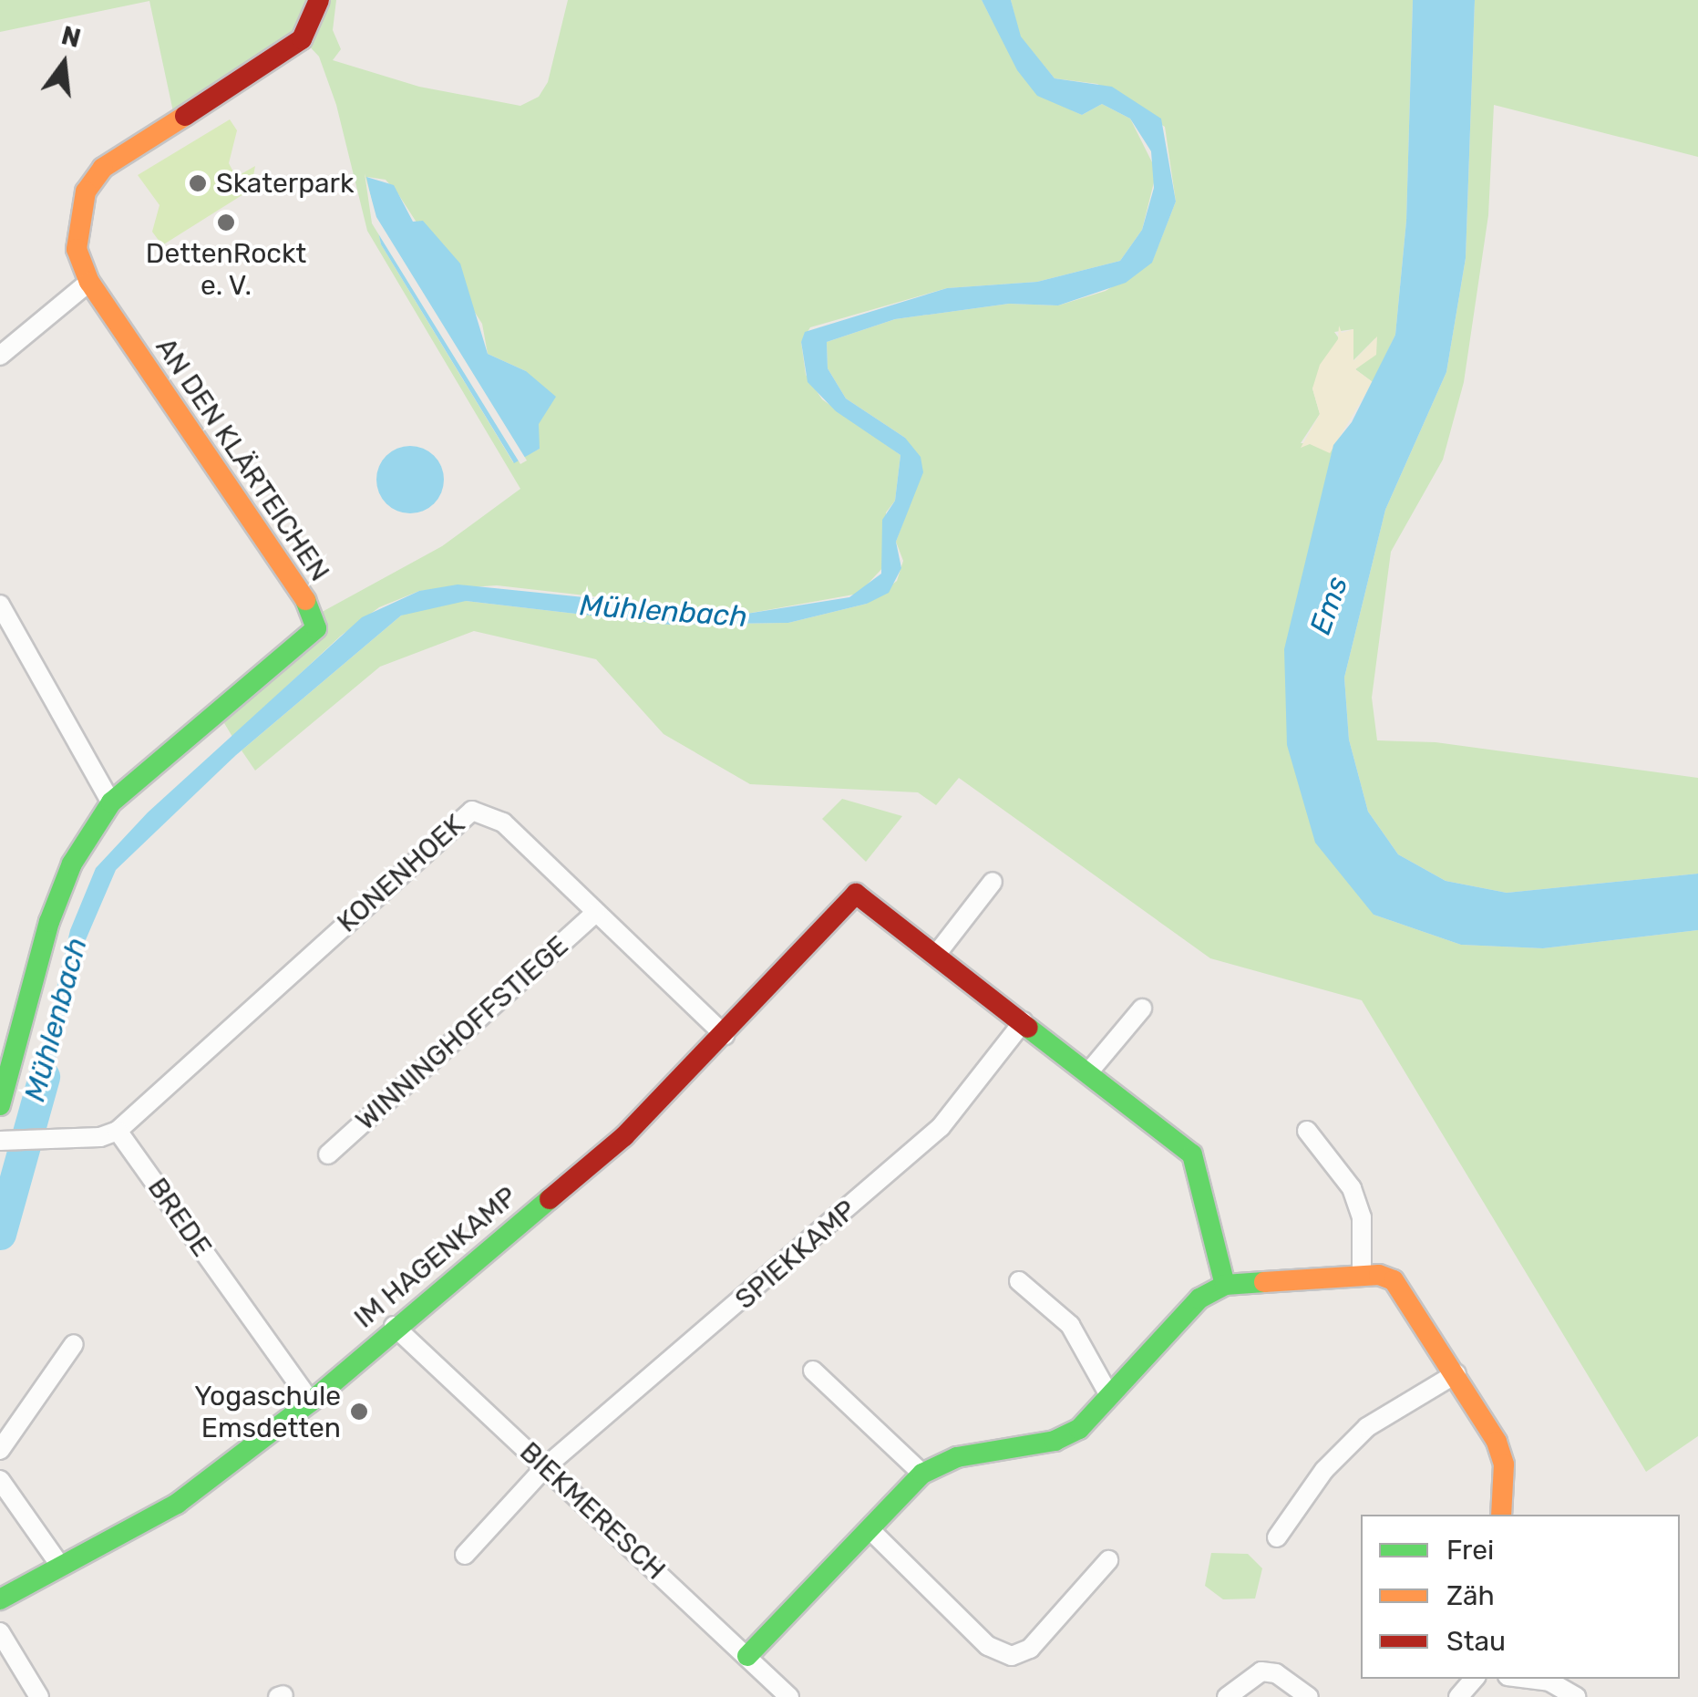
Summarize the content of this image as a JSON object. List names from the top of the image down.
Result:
{
  "streets": {
    "street": [
      "AN DEN KLÄRTEICHEN",
      "KONENHOEK",
      "WINNINGHOFFSTIEGE",
      "BREDE",
      "SPIEKKAMP",
      "IM HAGENKAMP",
      "BIEKMERESCH"
    ]
  },
  "crossings": [
    ["KONENHOEK", "WINNINGHOFFSTIEGE"],
    ["KONENHOEK", "BREDE"],
    ["KONENHOEK", "IM HAGENKAMP"],
    ["BREDE", "IM HAGENKAMP"],
    ["SPIEKKAMP", "BIEKMERESCH"],
    ["IM HAGENKAMP", "BIEKMERESCH"]
  ],
  "water": ["Ems", "Mühlenbach"],
  "places": ["Skaterpark", "DettenRockt e. V.", "Yogaschule Emsdetten"],
  "legend": ["Frei", "Zäh", "Stau"],
  "north": "top"
}
